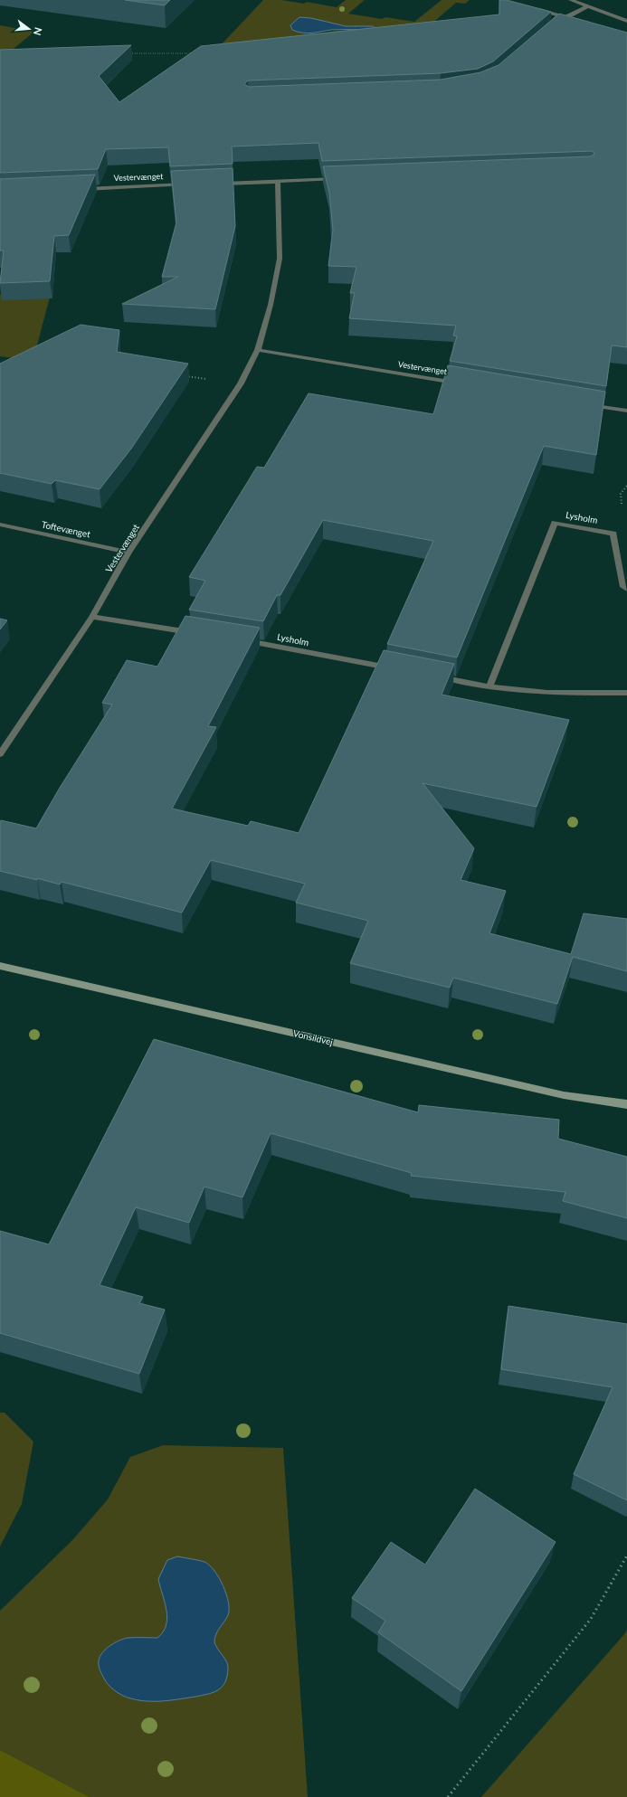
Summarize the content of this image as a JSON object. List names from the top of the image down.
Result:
{
  "streets": {
    "main road": ["Vonsildvej"],
    "street": ["Vestervænget", "Lysholm", "Toftevænget"]
  },
  "crossings": [
    ["Vestervænget", "Toftevænget"]
  ],
  "north": "right"
}
